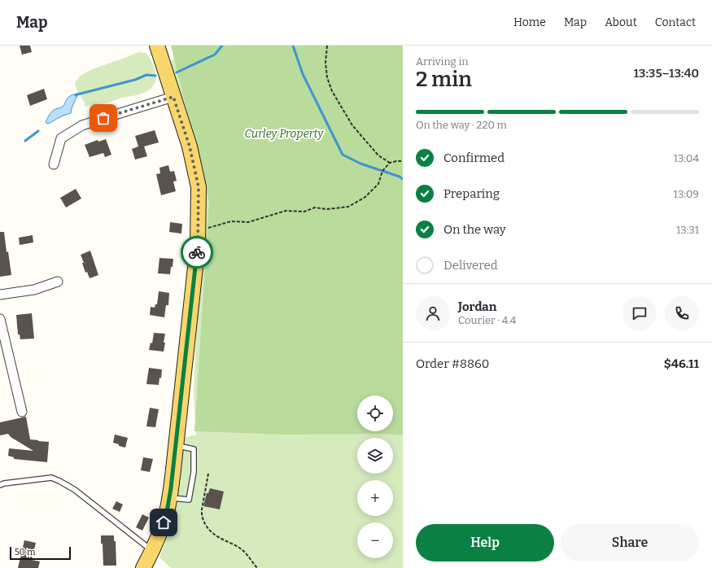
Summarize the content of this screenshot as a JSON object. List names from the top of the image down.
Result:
{
  "parks": ["Curley Property"],
  "scale_bar": "50 m",
  "page": {
    "header": "Map",
    "nav": [
      "Home",
      "Map",
      "About",
      "Contact"
    ],
    "heading": ["2 min", "Arriving in", "13:35–13:40"],
    "panel": [
      "Jordan",
      "Courier · 4.4",
      "Order #8860",
      "$46.11"
    ],
    "bar": "On the way · 220 m",
    "list": [
      ["Confirmed", "13:04"],
      ["Preparing", "13:09"],
      ["On the way", "13:31"],
      "Delivered"
    ],
    "map_buttons": ["+", "−"],
    "buttons": ["Help", "Share"],
    "scale": "50 m"
  }
}
